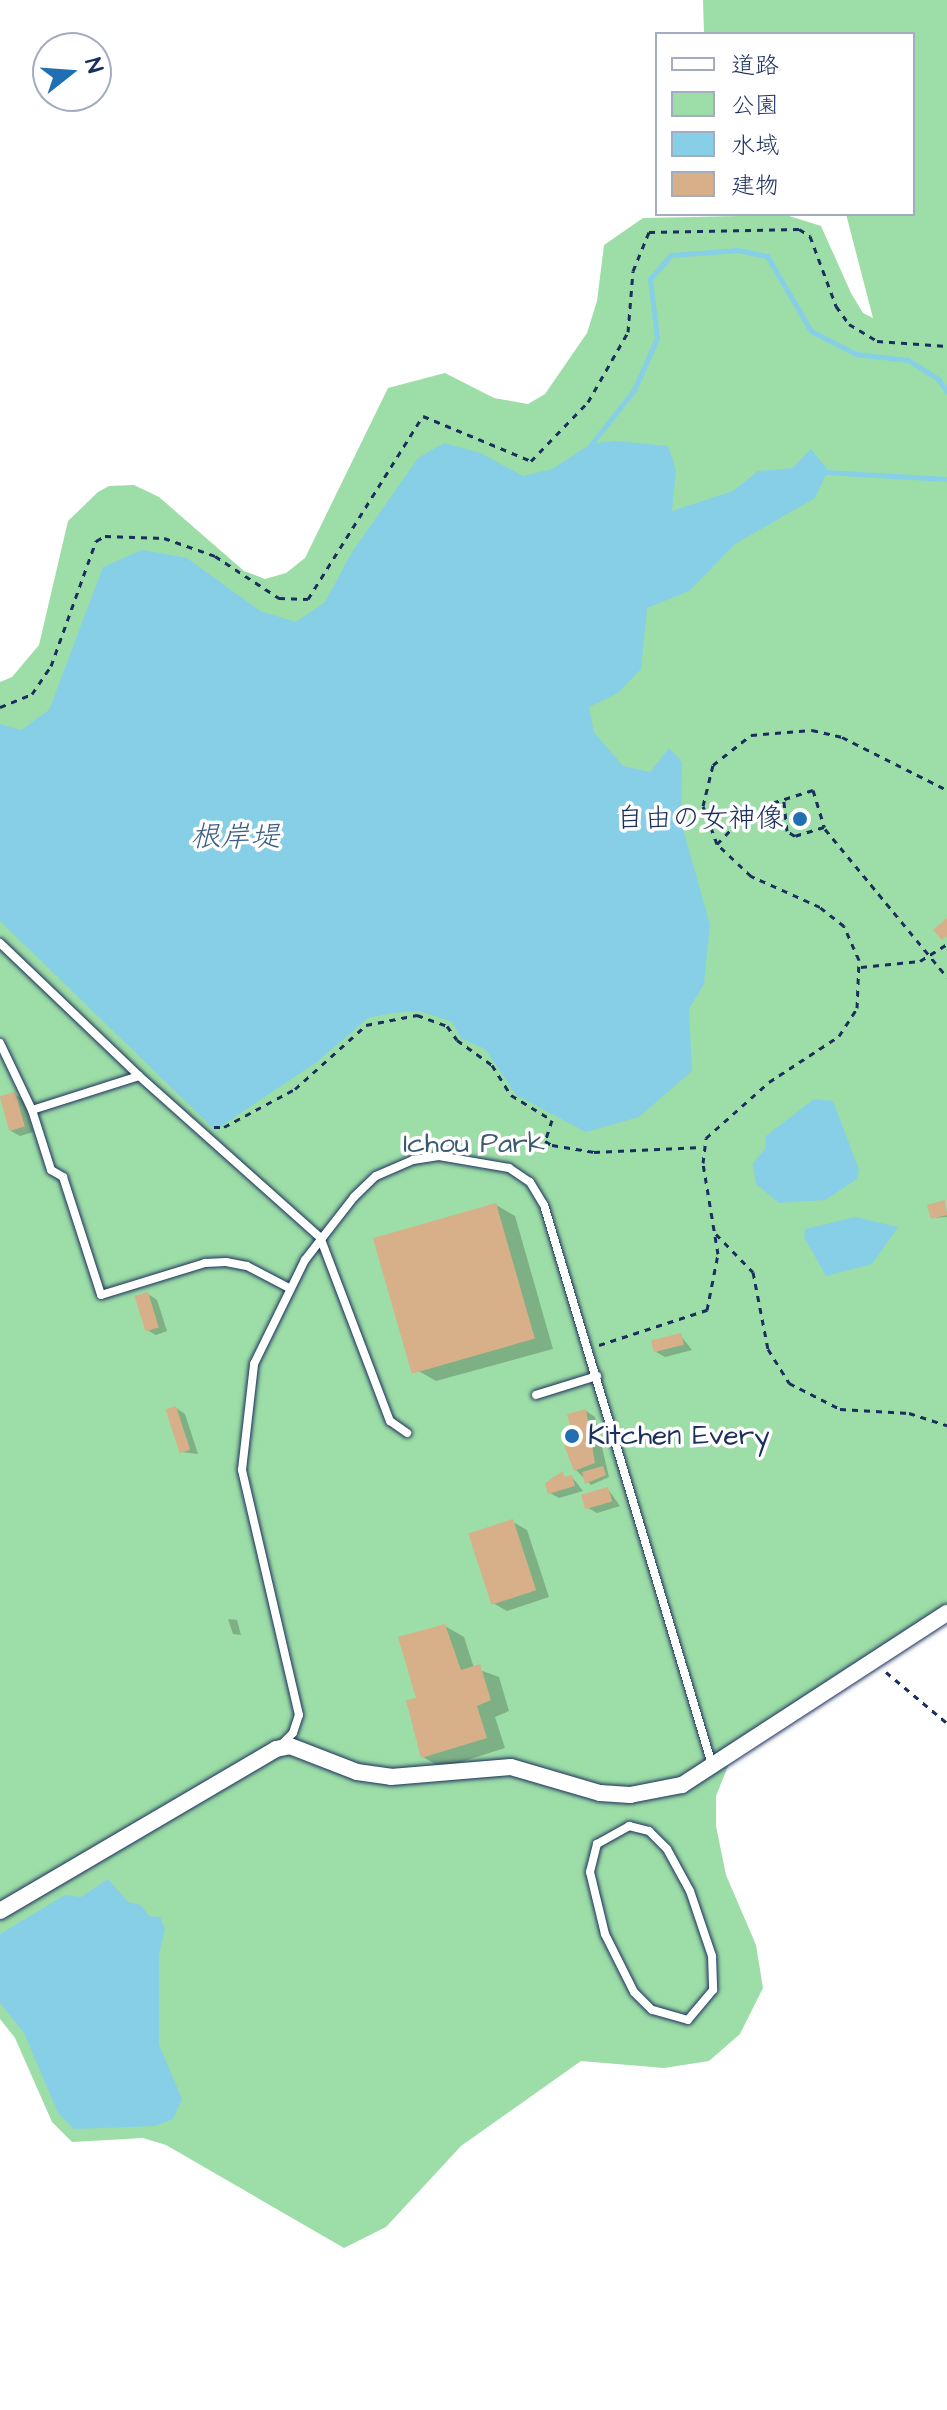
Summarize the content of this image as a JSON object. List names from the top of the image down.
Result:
{
  "water": ["根岸堤"],
  "parks": ["Ichou Park"],
  "places": ["自由の女神像", "Kitchen Every"],
  "legend": [
    "道路",
    "公園",
    "水域",
    "建物"
  ],
  "north": "right"
}
